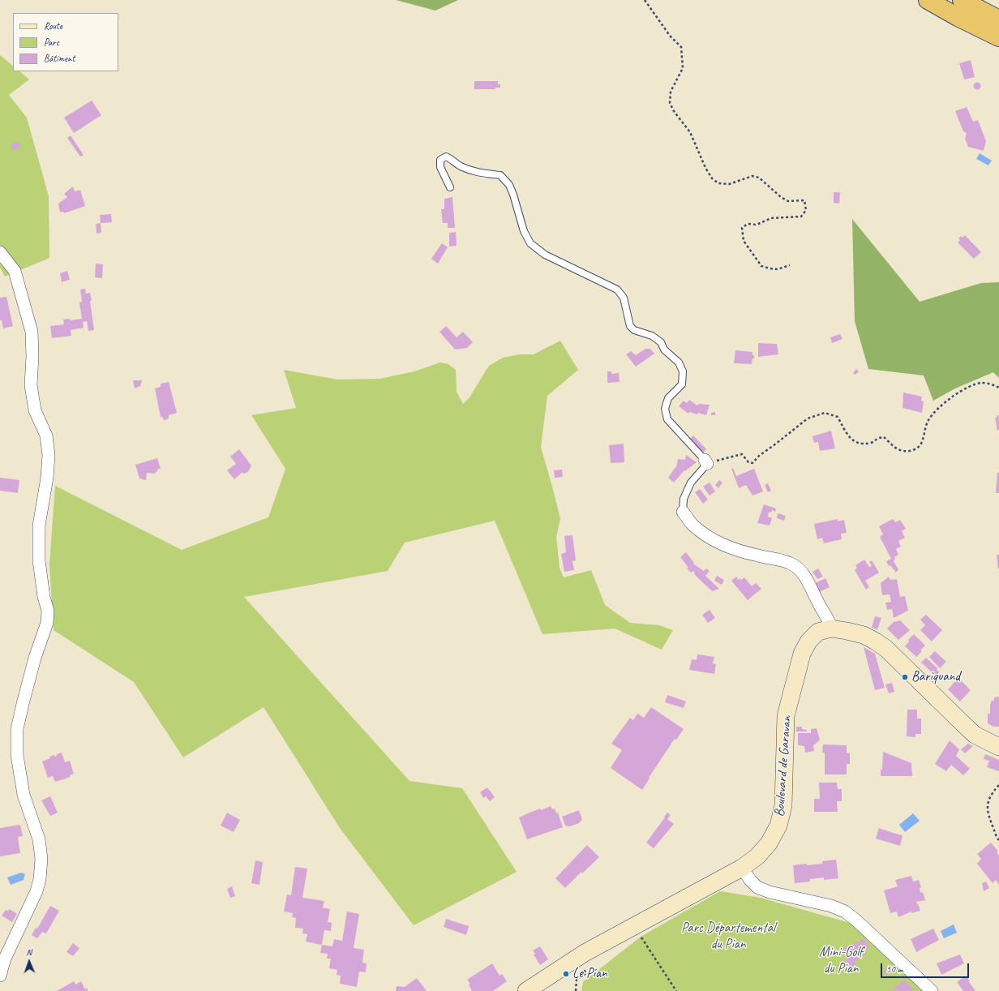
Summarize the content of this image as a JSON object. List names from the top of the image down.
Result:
{
  "streets": {
    "street": ["Boulevard de Garavan"]
  },
  "parks": ["Parc Départemental du Pian", "Mini-Golf du Pian"],
  "places": ["Bariquand", "Le Pian"],
  "legend": ["Route", "Parc", "Bâtiment"],
  "scale_bar": "50 m",
  "north": "top"
}
